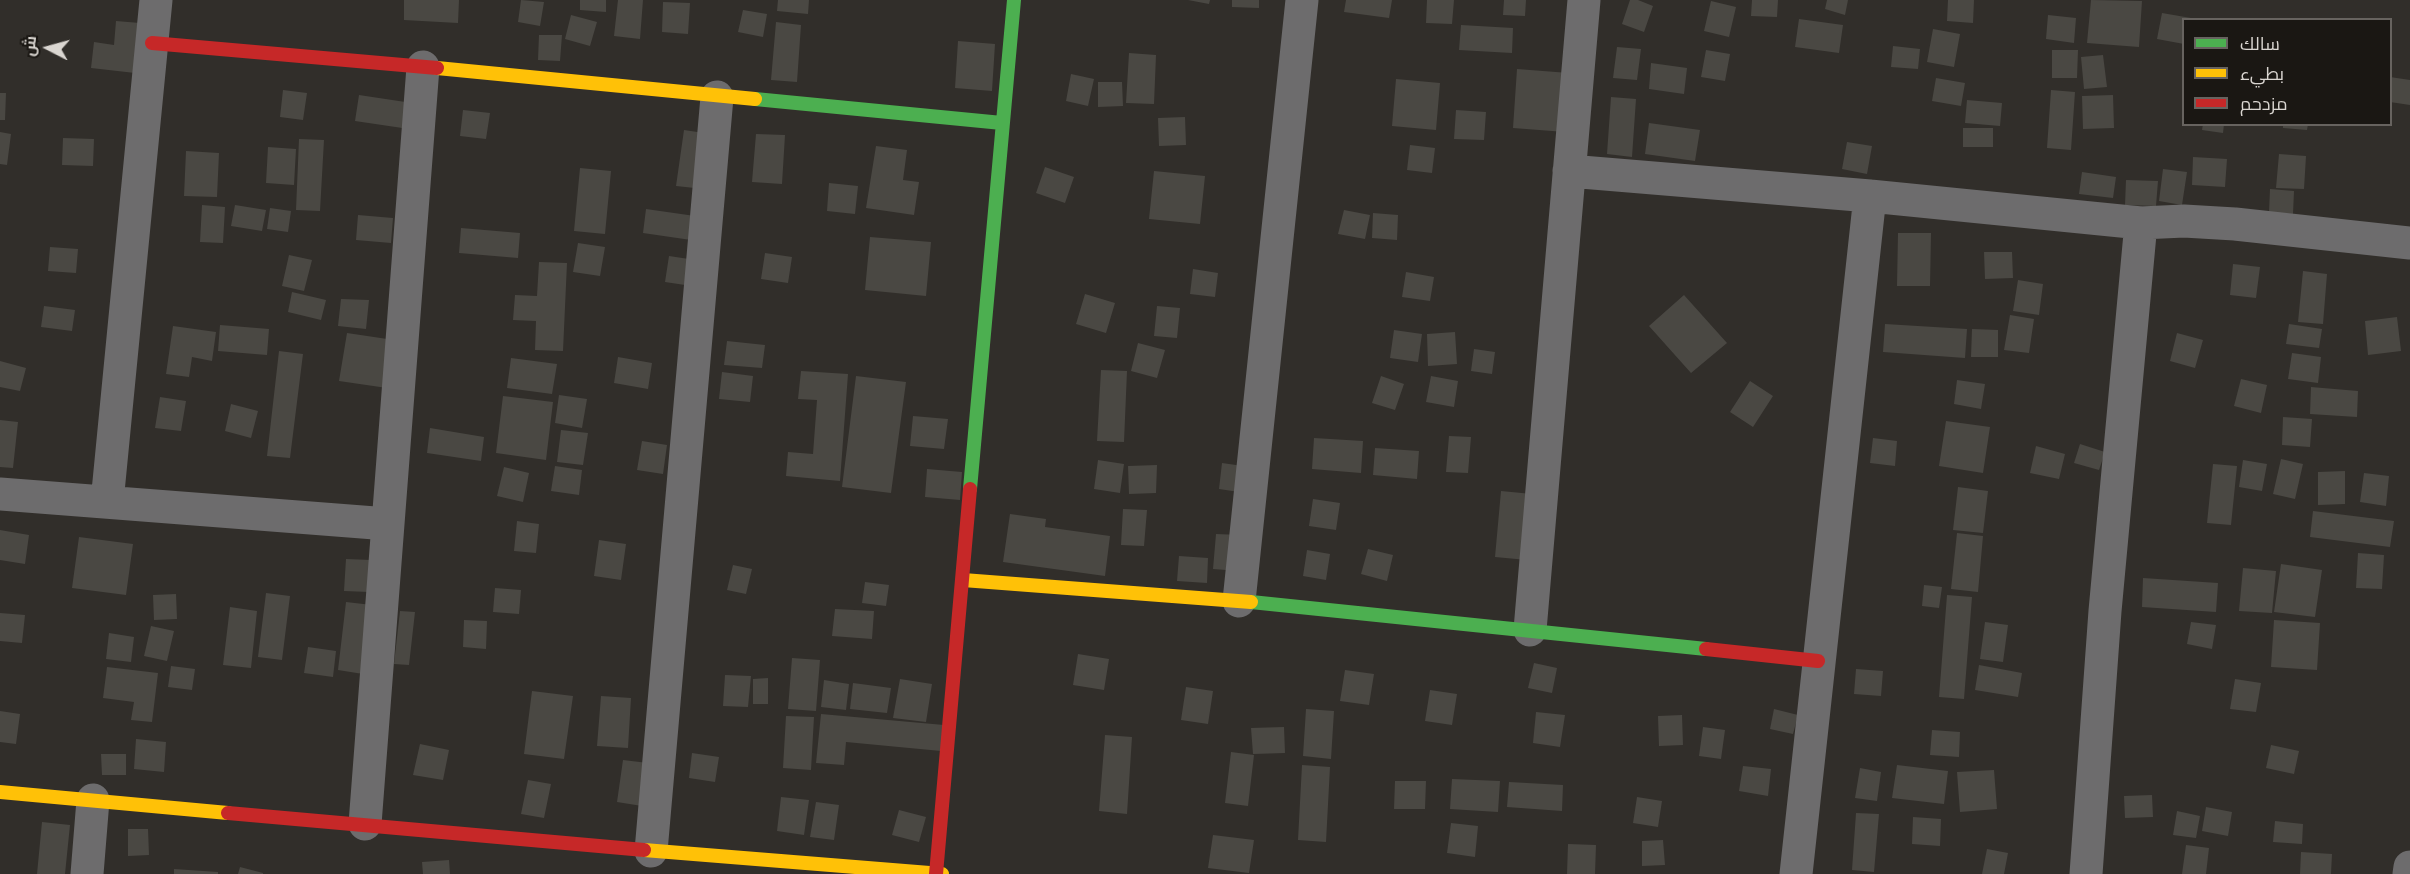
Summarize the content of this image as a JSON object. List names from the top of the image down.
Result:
{
  "legend": ["سالك", "بطيء", "مزدحم"],
  "north": "left"
}
